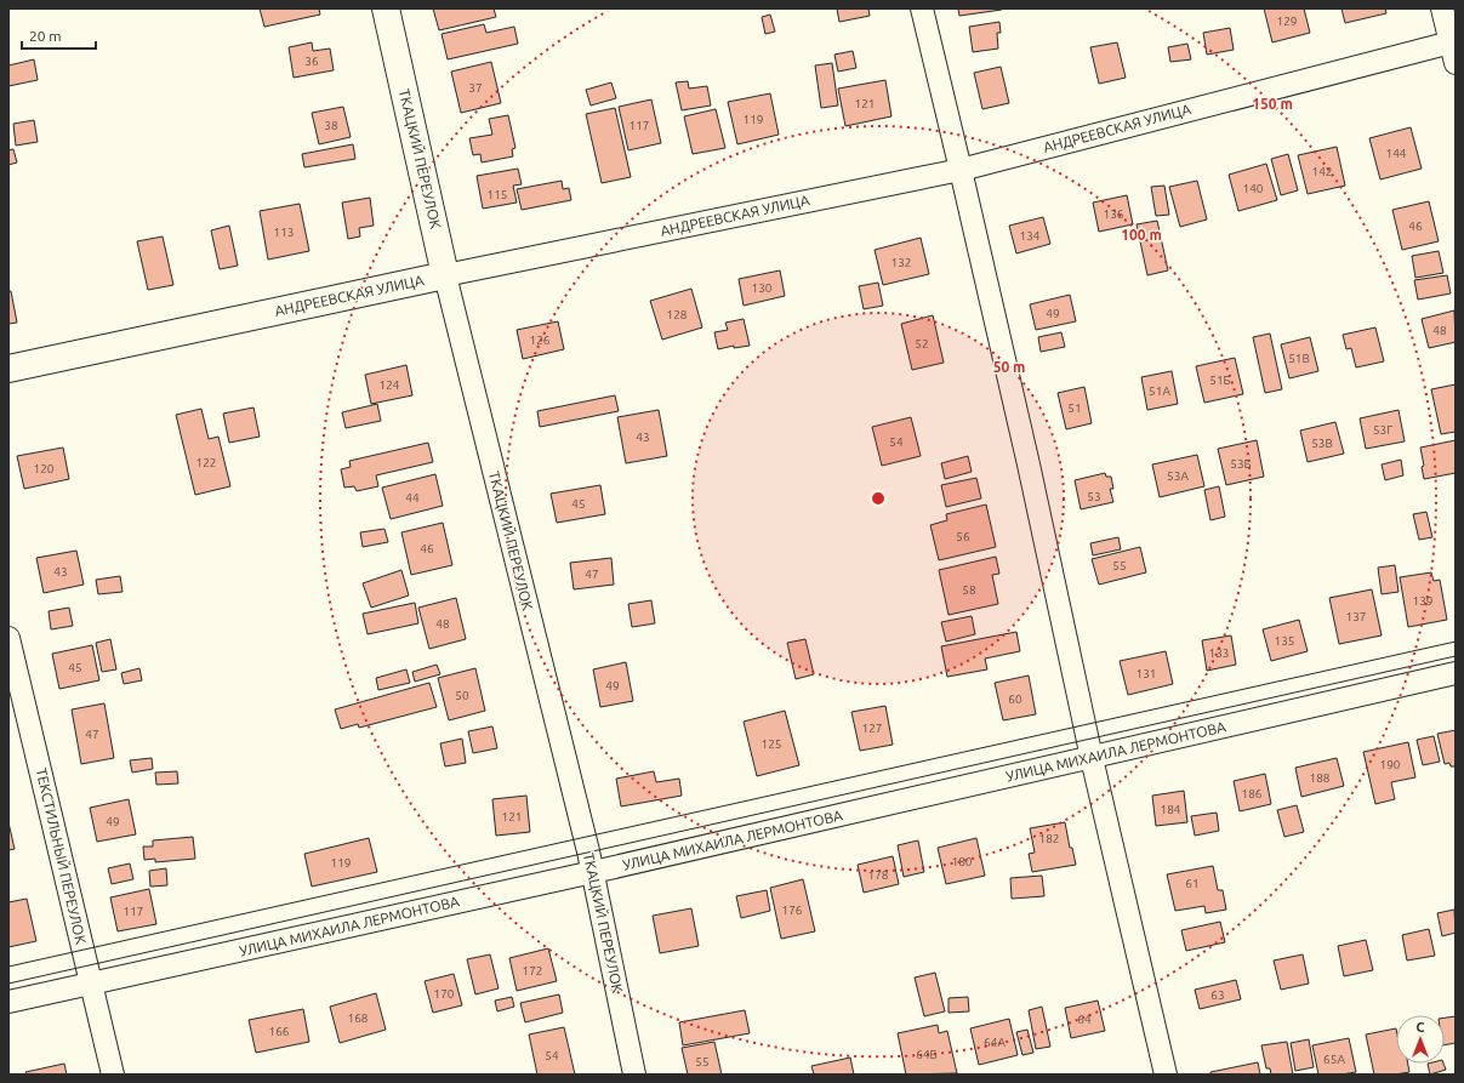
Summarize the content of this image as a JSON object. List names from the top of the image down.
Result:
{
  "streets": {
    "street": [
      "АНДРЕЕВСКАЯ УЛИЦА",
      "ТКАЦКИЙ ПЕРЕУЛОК",
      "УЛИЦА МИХАИЛА ЛЕРМОНТОВА",
      "ТЕКСТИЛЬНЫЙ ПЕРЕУЛОК"
    ]
  },
  "crossings": [
    ["АНДРЕЕВСКАЯ УЛИЦА", "ТКАЦКИЙ ПЕРЕУЛОК"],
    ["ТКАЦКИЙ ПЕРЕУЛОК", "УЛИЦА МИХАИЛА ЛЕРМОНТОВА"],
    ["УЛИЦА МИХАИЛА ЛЕРМОНТОВА", "ТЕКСТИЛЬНЫЙ ПЕРЕУЛОК"]
  ],
  "house_numbers": [
    "129",
    "36",
    "37",
    "121",
    "119",
    "38",
    "117",
    "144",
    "142",
    "140",
    "115",
    "136",
    "46",
    "113",
    "134",
    "132",
    "130",
    "49",
    "128",
    "48",
    "126",
    "52",
    "51В",
    "51Б",
    "124",
    "51А",
    "51",
    "53Г",
    "43",
    "54",
    "53В",
    "122",
    "53Б",
    "120",
    "53А",
    "53",
    "44",
    "45",
    "56",
    "46",
    "55",
    "43",
    "47",
    "58",
    "139",
    "137",
    "48",
    "135",
    "133",
    "45",
    "131",
    "49",
    "50",
    "60",
    "127",
    "47",
    "125",
    "190",
    "188",
    "186",
    "184",
    "121",
    "49",
    "182",
    "180",
    "119",
    "178",
    "61",
    "176",
    "117",
    "172",
    "170",
    "63",
    "168",
    "64",
    "166",
    "64А",
    "64Б",
    "54",
    "65А",
    "55"
  ],
  "scale_bar": "20 m",
  "north": "top",
  "rings": ["150 m", "100 m", "50 m"]
}
